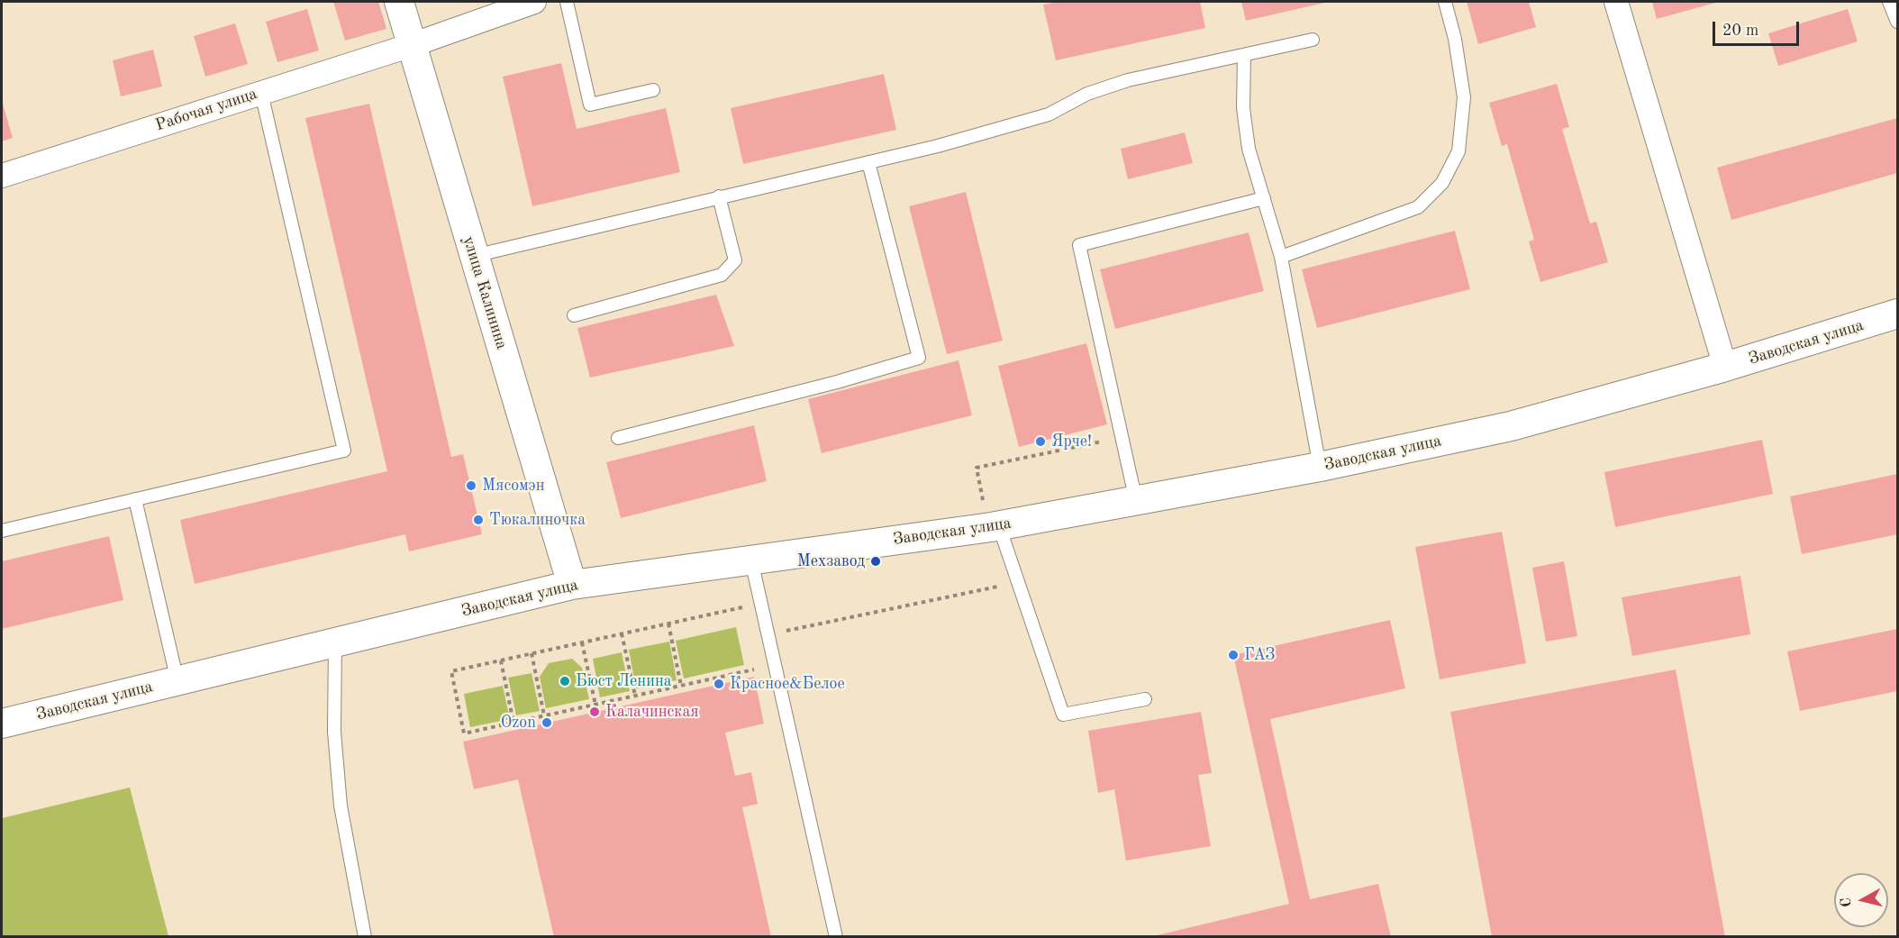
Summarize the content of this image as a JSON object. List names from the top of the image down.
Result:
{
  "streets": {
    "street": ["Рабочая улица", "улица Калинина", "Заводская улица"]
  },
  "crossings": [
    ["Рабочая улица", "улица Калинина"],
    ["улица Калинина", "Заводская улица"]
  ],
  "places": [
    "Ярче!",
    "Мясомэн",
    "Тюкалиночка",
    "Мехзавод",
    "ГАЗ",
    "Бюст Ленина",
    "Красное&Белое",
    "Калачинская",
    "Ozon"
  ],
  "scale_bar": "20 m",
  "north": "left"
}
